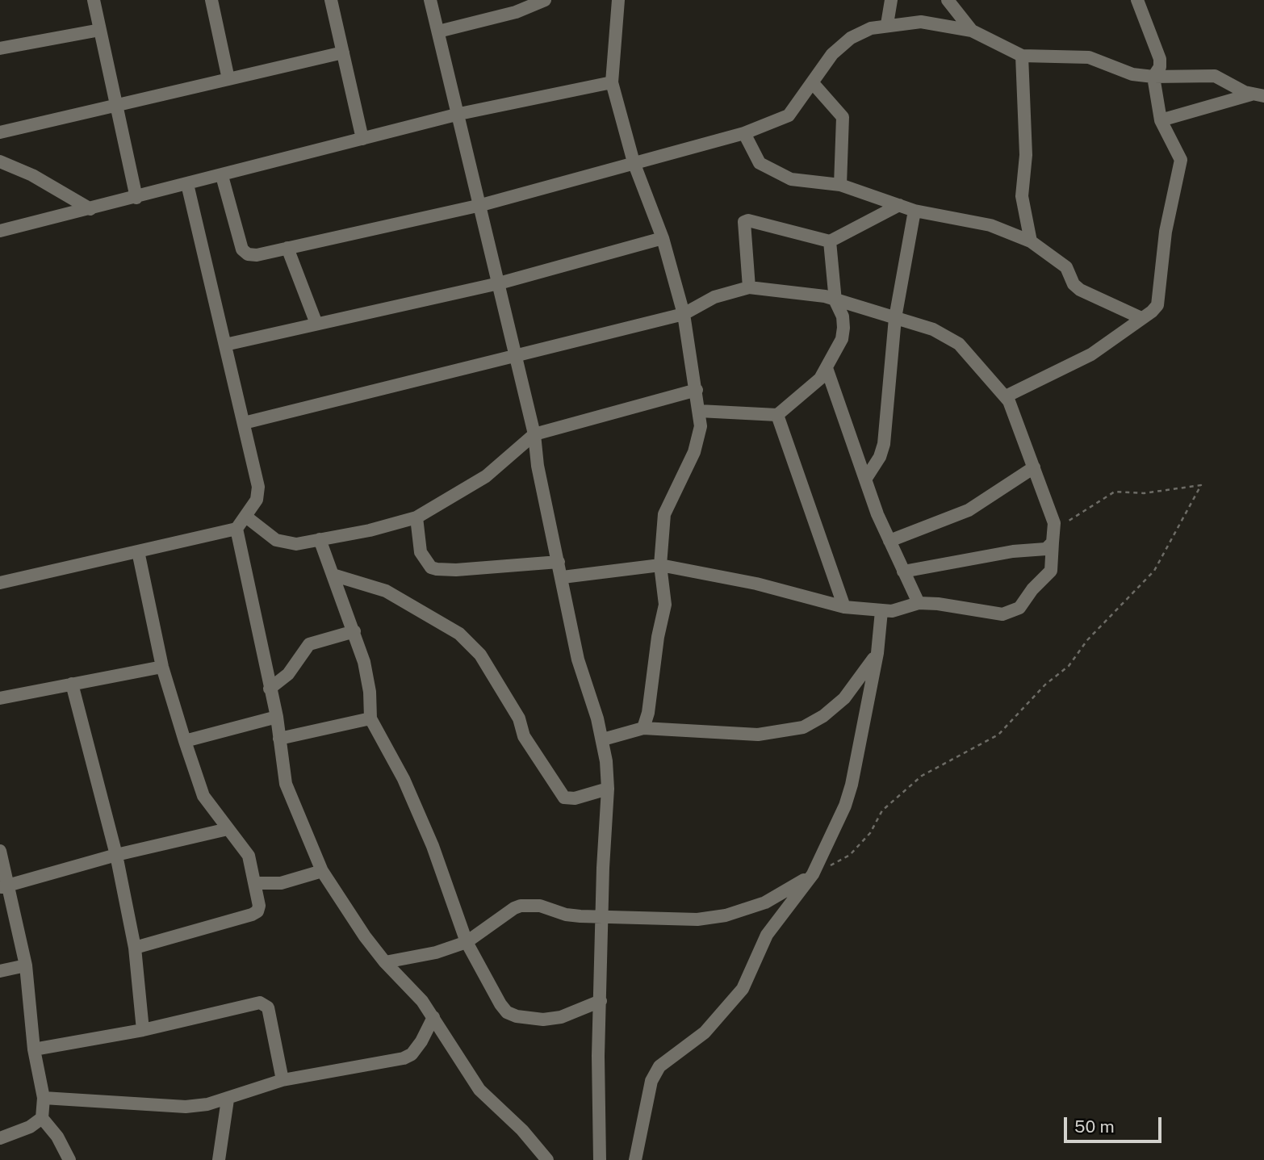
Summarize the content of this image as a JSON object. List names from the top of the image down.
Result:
{
  "scale_bar": "50 m"
}
